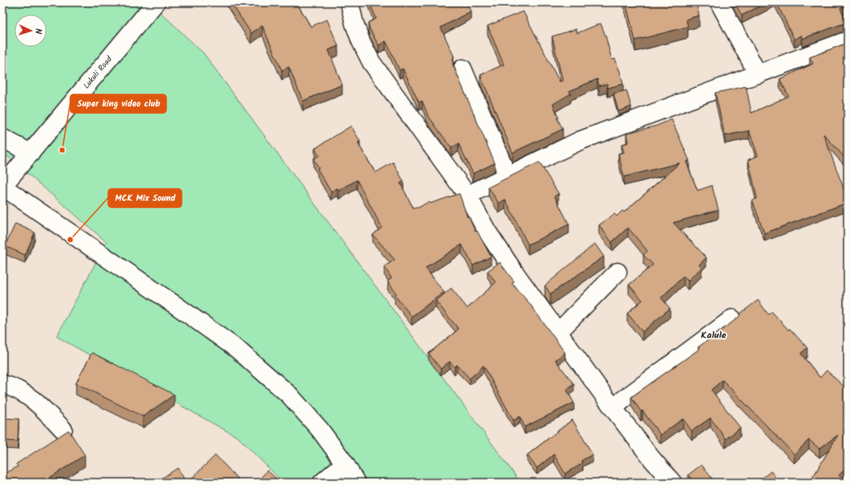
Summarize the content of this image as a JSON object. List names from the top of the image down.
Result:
{
  "streets": {
    "street": ["Lukuli Road"]
  },
  "districts": ["Kalule"],
  "places": ["Super king video club", "MCK Mix Sound"],
  "north": "right"
}
